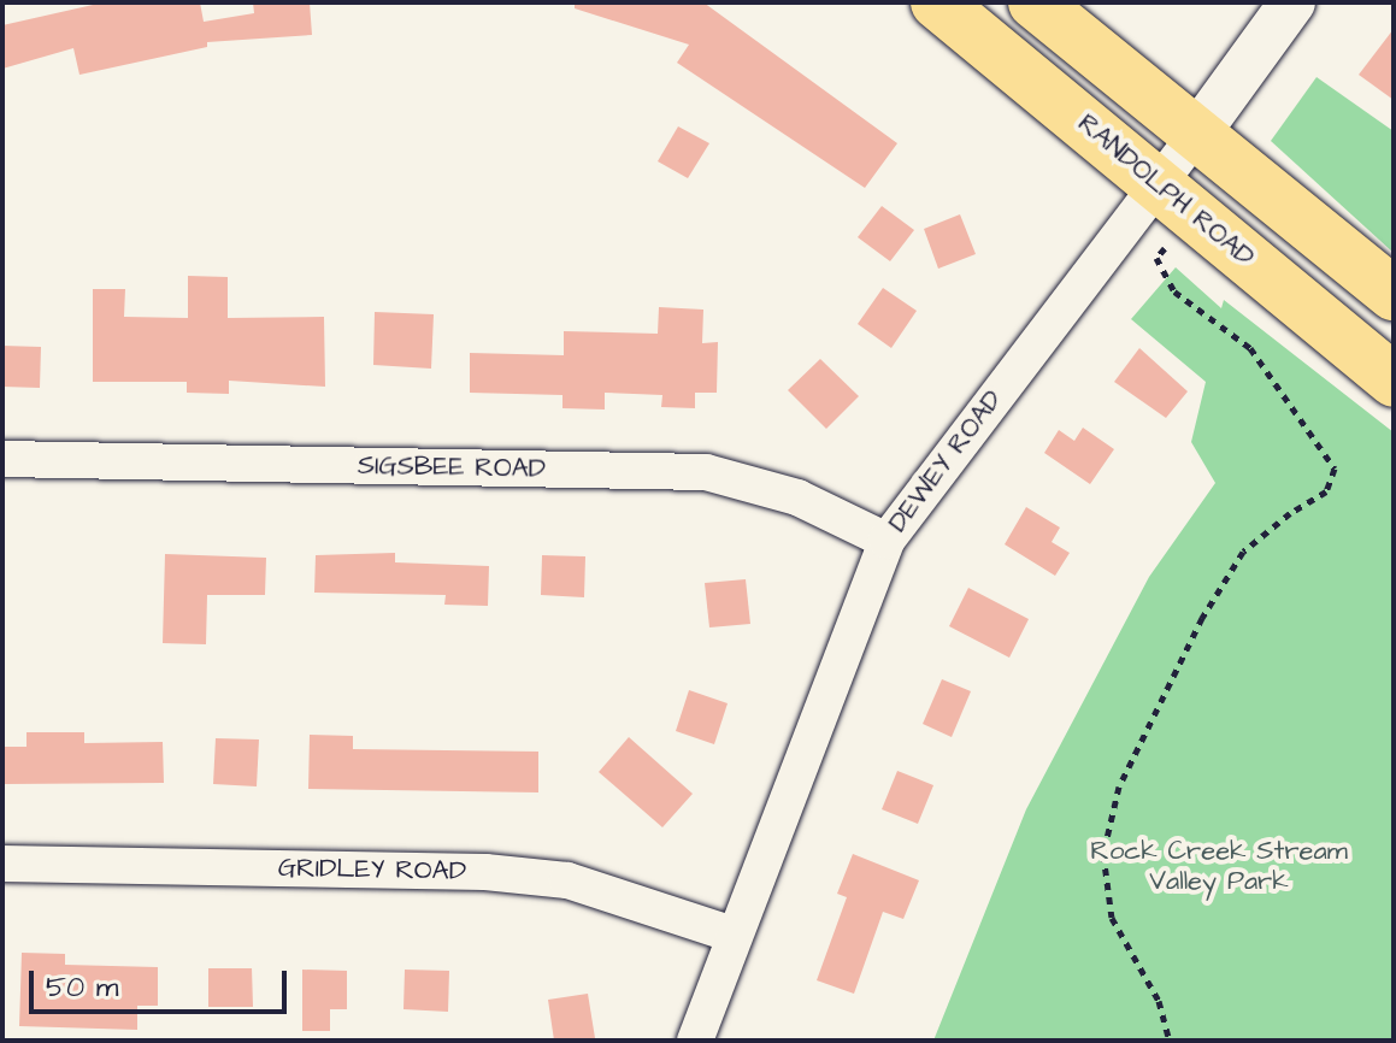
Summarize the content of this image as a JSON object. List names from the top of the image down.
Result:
{
  "streets": {
    "main road": ["RANDOLPH ROAD"],
    "street": ["DEWEY ROAD", "SIGSBEE ROAD", "GRIDLEY ROAD"]
  },
  "crossings": [
    ["RANDOLPH ROAD", "DEWEY ROAD"],
    ["DEWEY ROAD", "SIGSBEE ROAD"],
    ["DEWEY ROAD", "GRIDLEY ROAD"]
  ],
  "parks": ["Rock Creek Stream Valley Park"],
  "scale_bar": "50 m"
}
